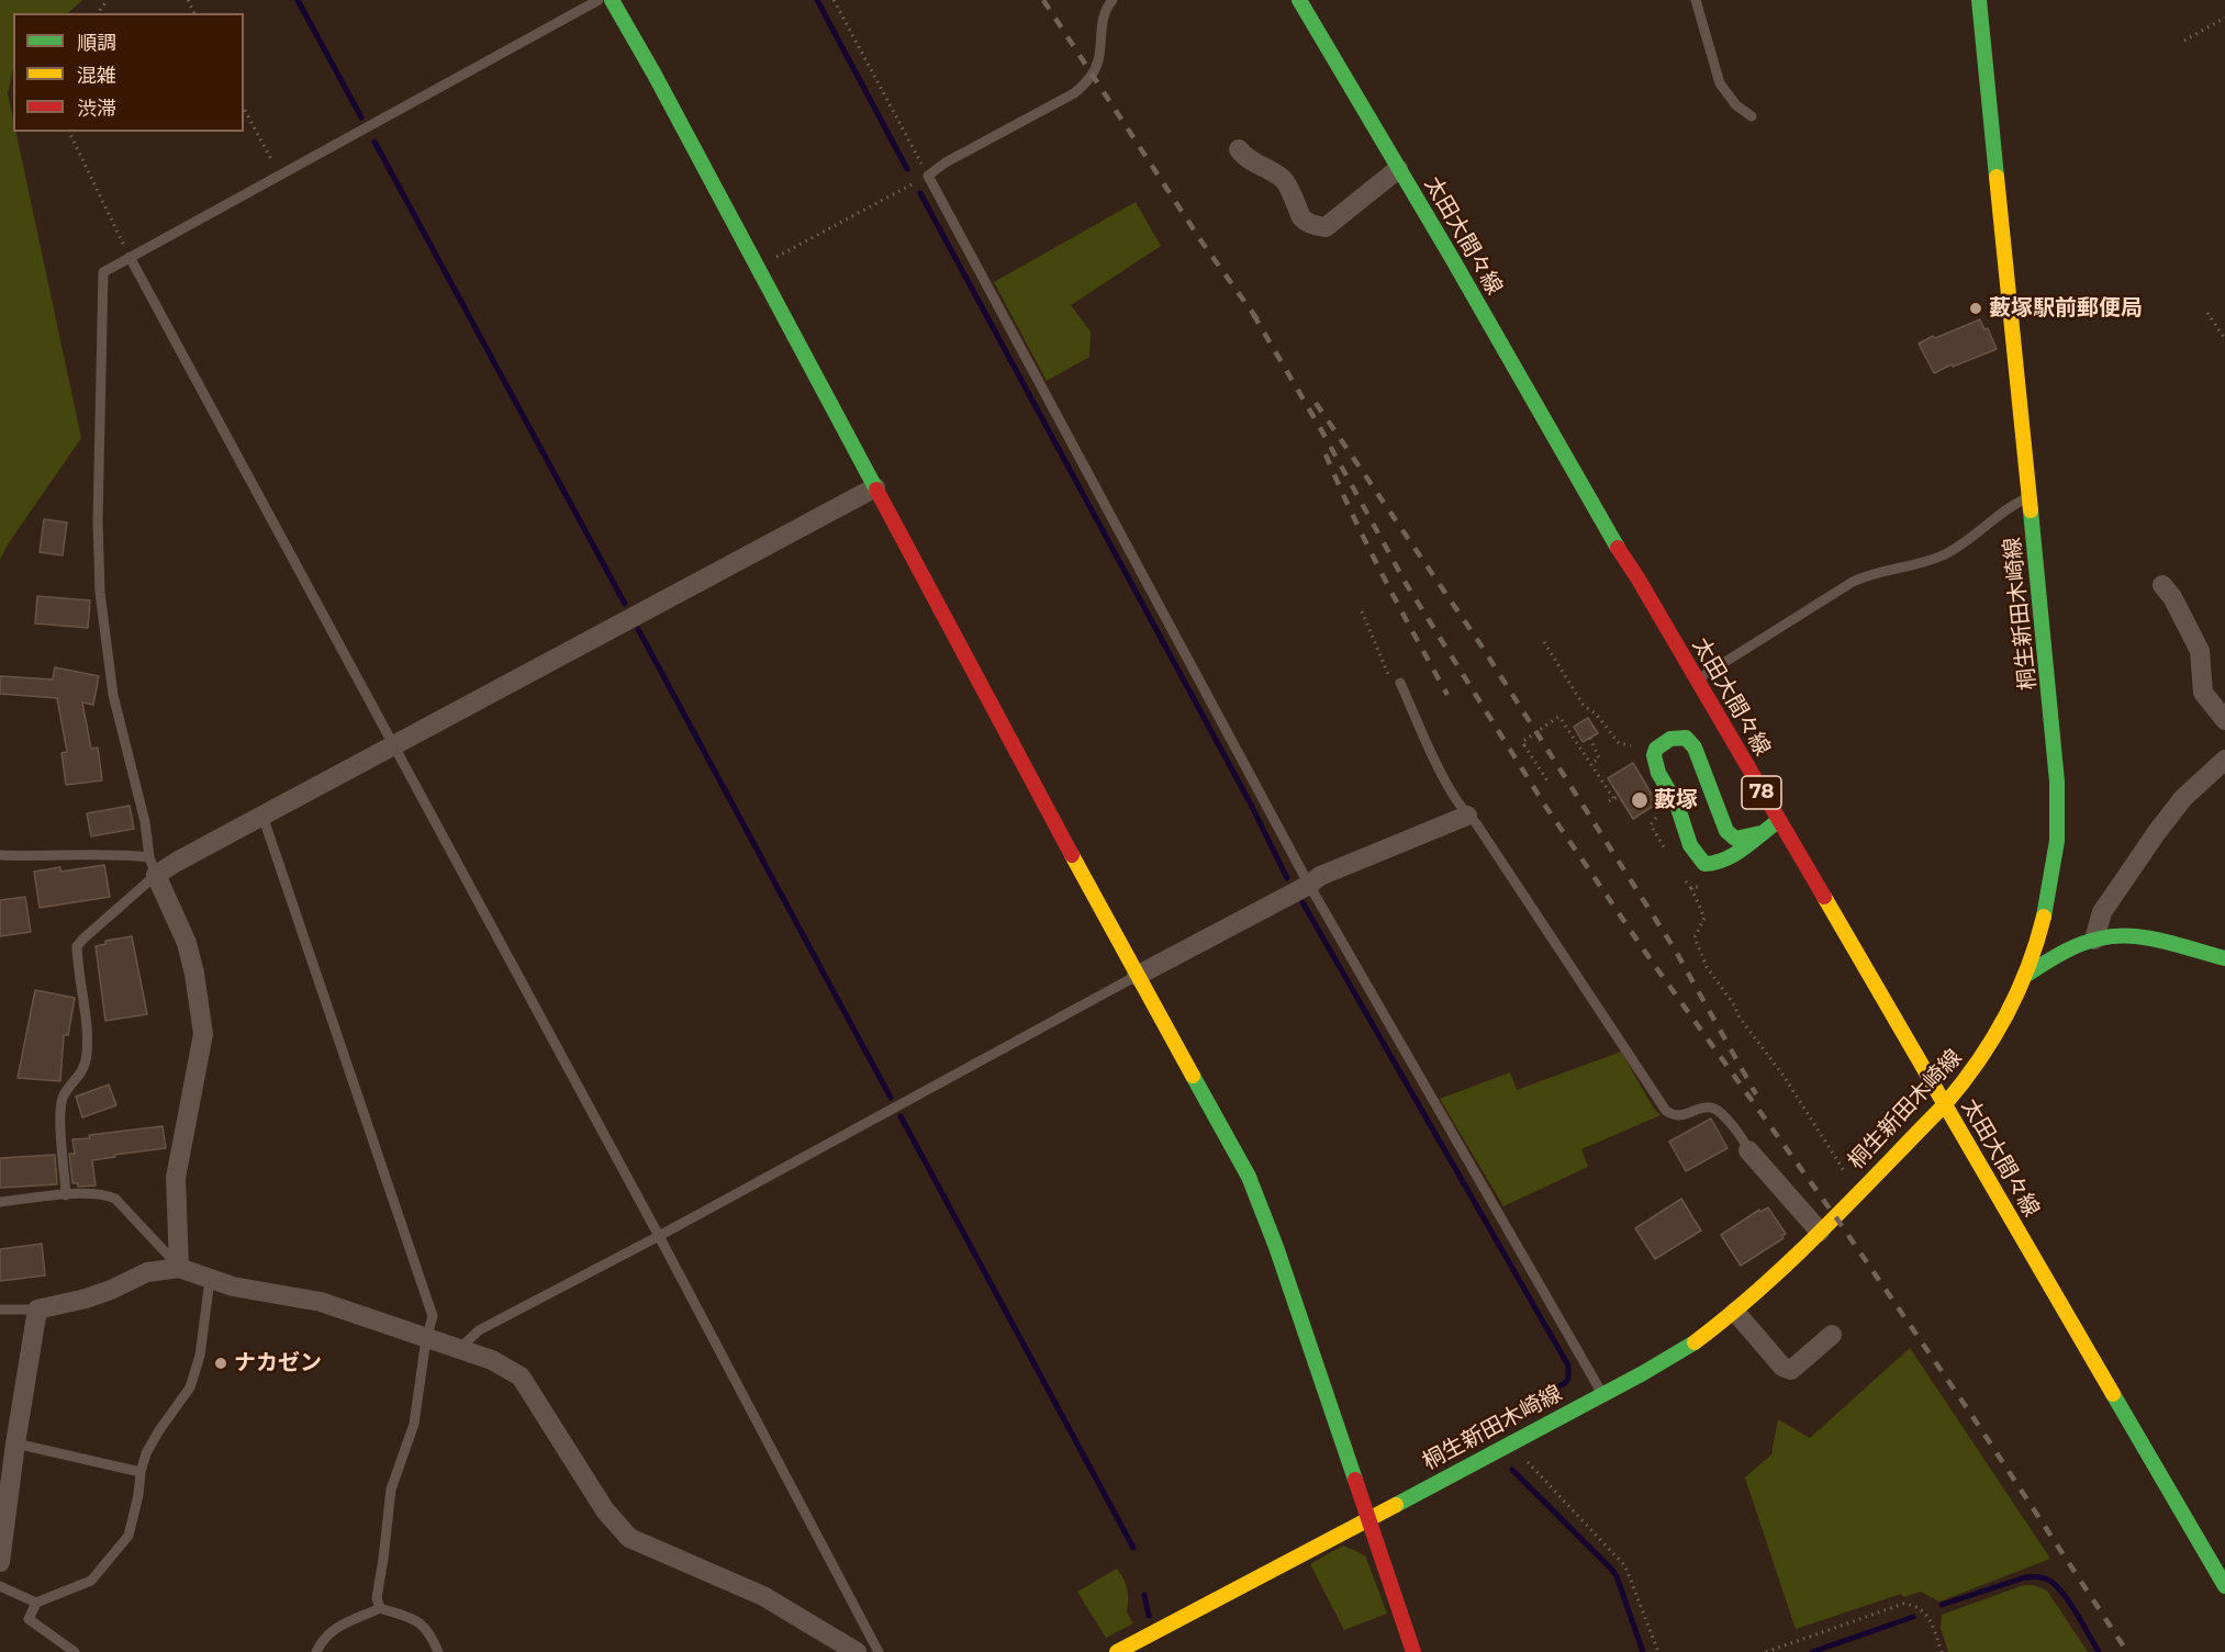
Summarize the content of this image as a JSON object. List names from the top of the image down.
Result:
{
  "streets": {
    "main road": ["太田大間々線", "桐生新田木崎線", "78"]
  },
  "crossings": [
    ["太田大間々線", "桐生新田木崎線"]
  ],
  "places": ["藪塚駅前郵便局", "藪塚", "ナカゼン"],
  "legend": ["順調", "混雑", "渋滞"]
}
